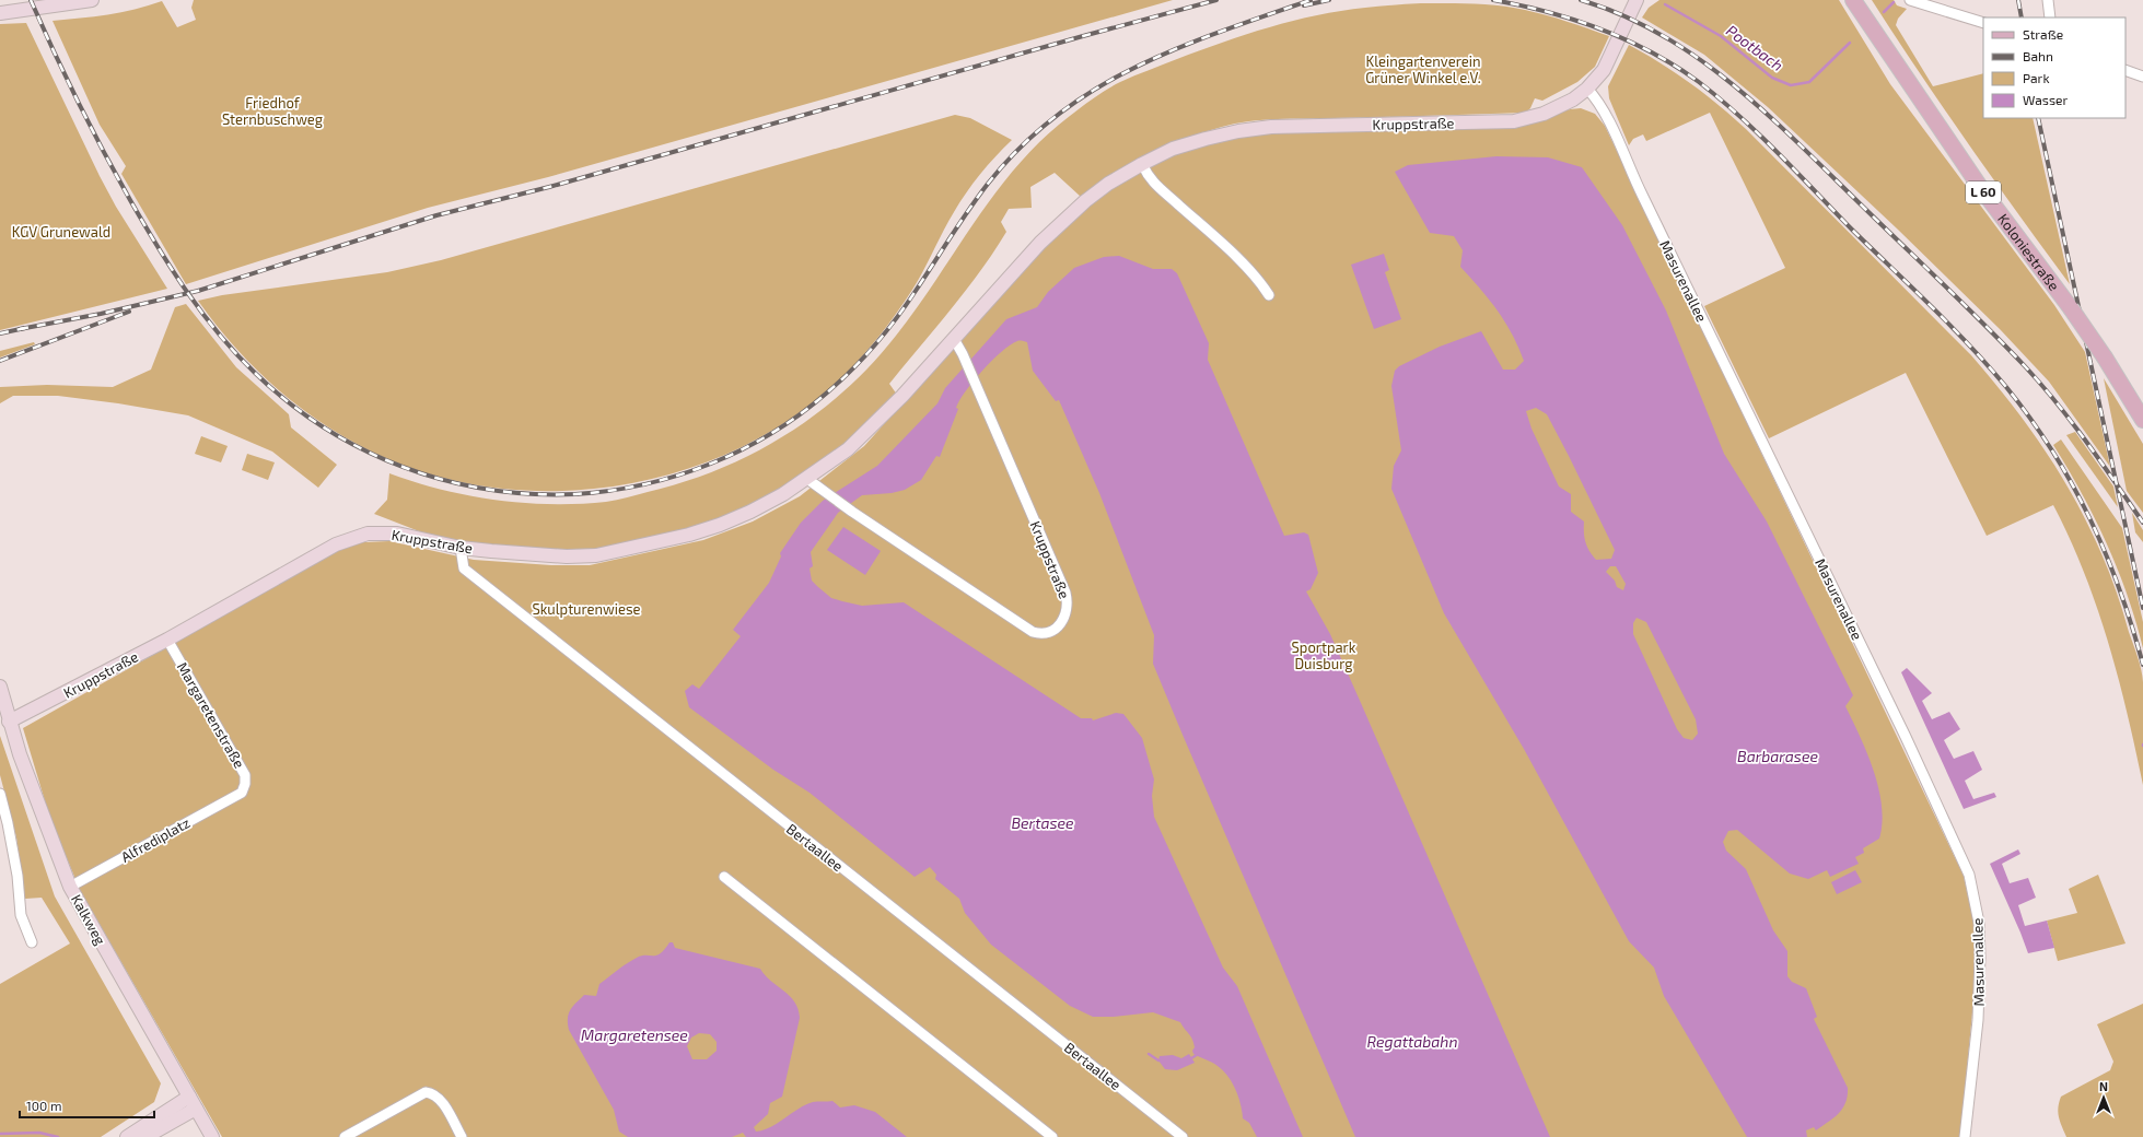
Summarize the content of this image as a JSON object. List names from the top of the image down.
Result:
{
  "streets": {
    "main road": ["L 60", "Koloniestraße"],
    "street": [
      "Kruppstraße",
      "Masurenallee",
      "Margaretenstraße",
      "Alfrediplatz",
      "Bertaallee",
      "Kalkweg"
    ]
  },
  "crossings": [
    ["Kruppstraße", "Masurenallee"],
    ["Kruppstraße", "Margaretenstraße"],
    ["Kruppstraße", "Bertaallee"],
    ["Kruppstraße", "Kalkweg"],
    ["Margaretenstraße", "Alfrediplatz"],
    ["Alfrediplatz", "Kalkweg"]
  ],
  "water": [
    "Pootbach",
    "Barbarasee",
    "Bertasee",
    "Margaretensee",
    "Regattabahn"
  ],
  "parks": [
    "Kleingartenverein Grüner Winkel e.V.",
    "Friedhof Sternbuschweg",
    "KGV Grunewald",
    "Skulpturenwiese",
    "Sportpark Duisburg"
  ],
  "legend": [
    "Straße",
    "Bahn",
    "Park",
    "Wasser"
  ],
  "scale_bar": "100 m",
  "north": "top"
}
